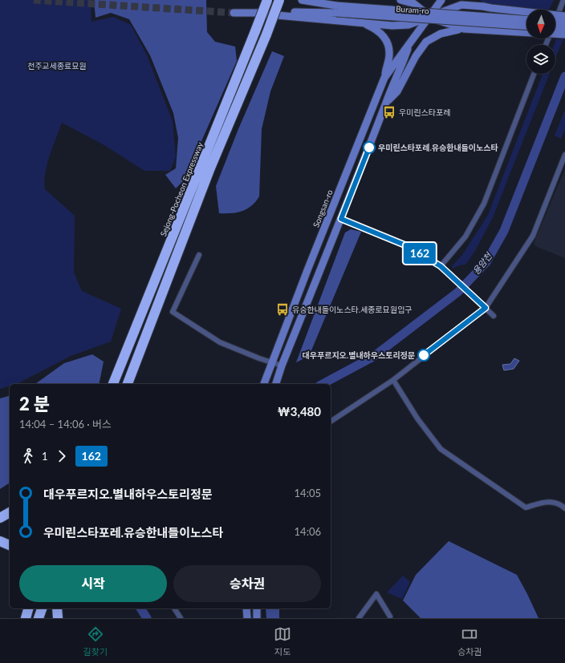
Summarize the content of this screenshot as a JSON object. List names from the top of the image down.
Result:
{
  "streets": {
    "highway": ["Sejong-Pocheon Expressway"],
    "street": ["Buram-ro", "Songsan-ro"]
  },
  "water": ["용암천"],
  "parks": ["천주교세종료묘원"],
  "places": {
    "bus stop": ["우미린스타포레", "유승한내들이노스타.세종로묘원입구"],
    "other": ["우미린스타포레.유승한내들이노스타", "대우푸르지오.별내하우스토리정문"]
  },
  "lines": ["bus line 162"],
  "north": "bottom",
  "page": {
    "on_map": "162",
    "heading": ["2 분", "14:04 – 14:06 · 버스", "₩3,480"],
    "legs": ["1", "162"],
    "list": [
      {
        "name": "대우푸르지오.별내하우스토리정문",
        "value": "14:05"
      },
      {
        "name": "우미린스타포레.유승한내들이노스타",
        "value": "14:06"
      }
    ],
    "buttons": ["시작", "승차권"],
    "tabs": ["길찾기", "지도", "승차권"]
  }
}
